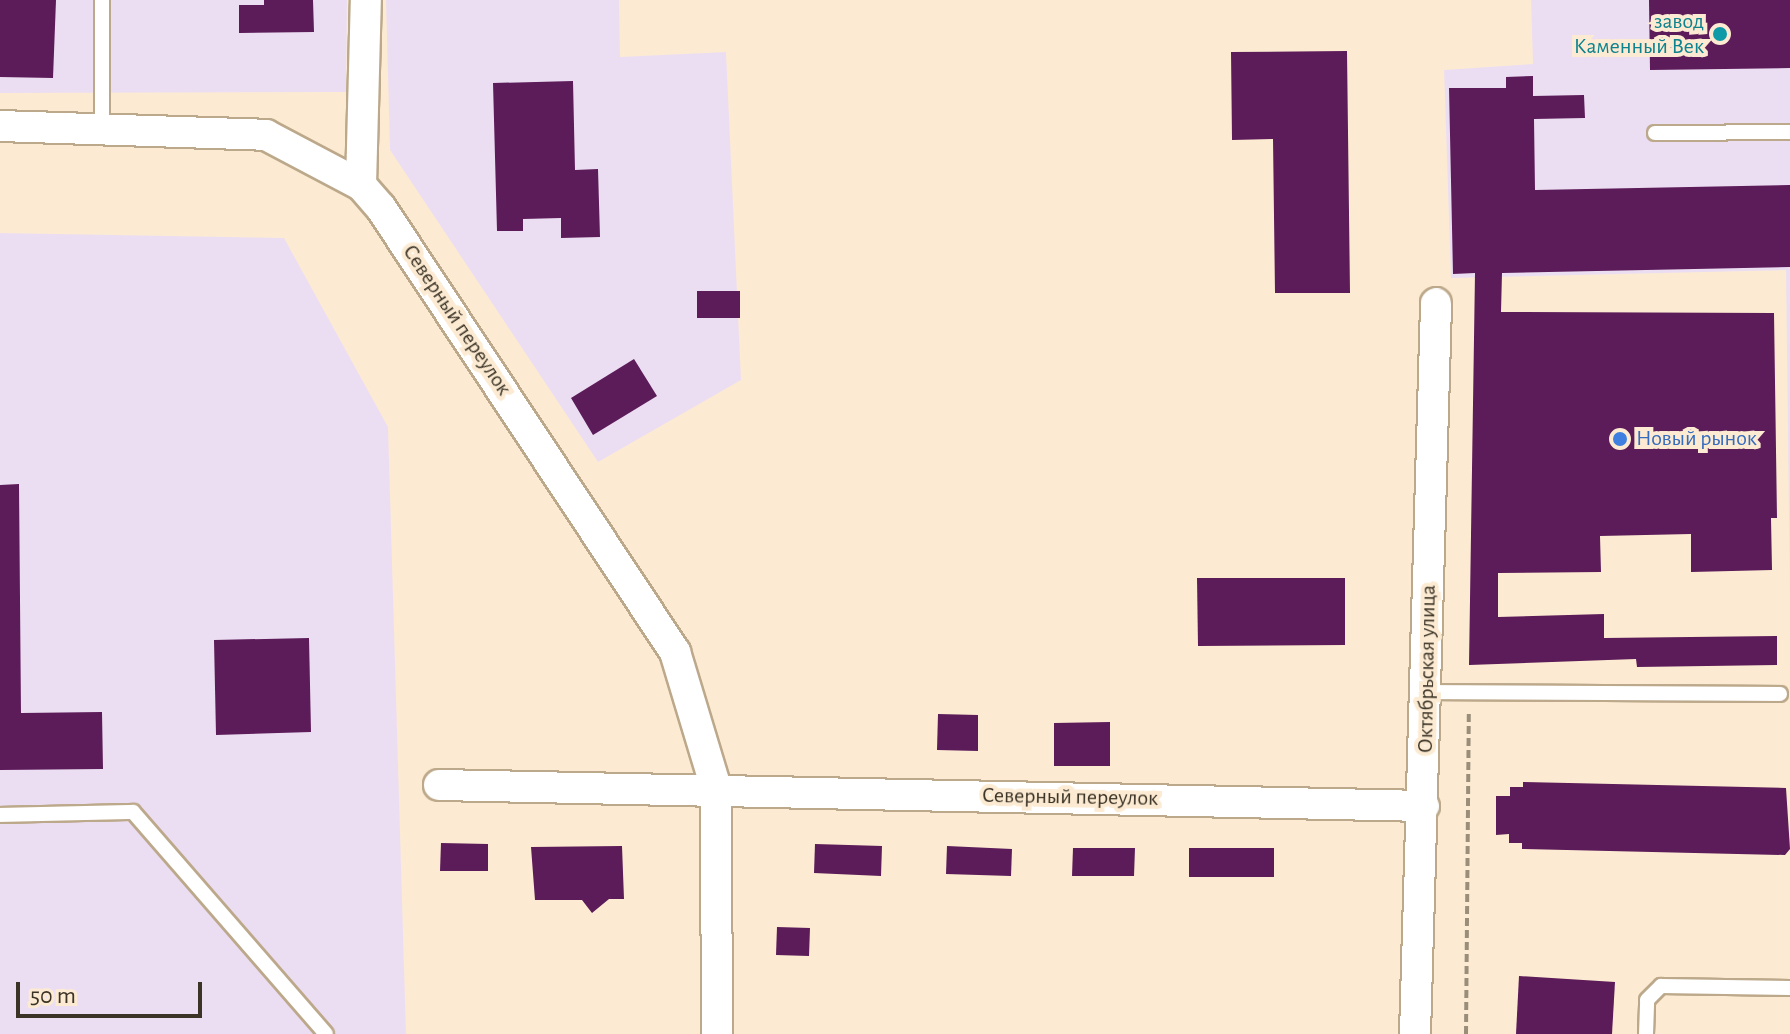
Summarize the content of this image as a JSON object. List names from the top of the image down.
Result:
{
  "streets": {
    "street": ["Северный переулок", "Октябрьская улица"]
  },
  "crossings": [
    ["Северный переулок", "Октябрьская улица"]
  ],
  "places": ["завод Каменный Век", "Новый рынок"],
  "scale_bar": "50 m"
}
